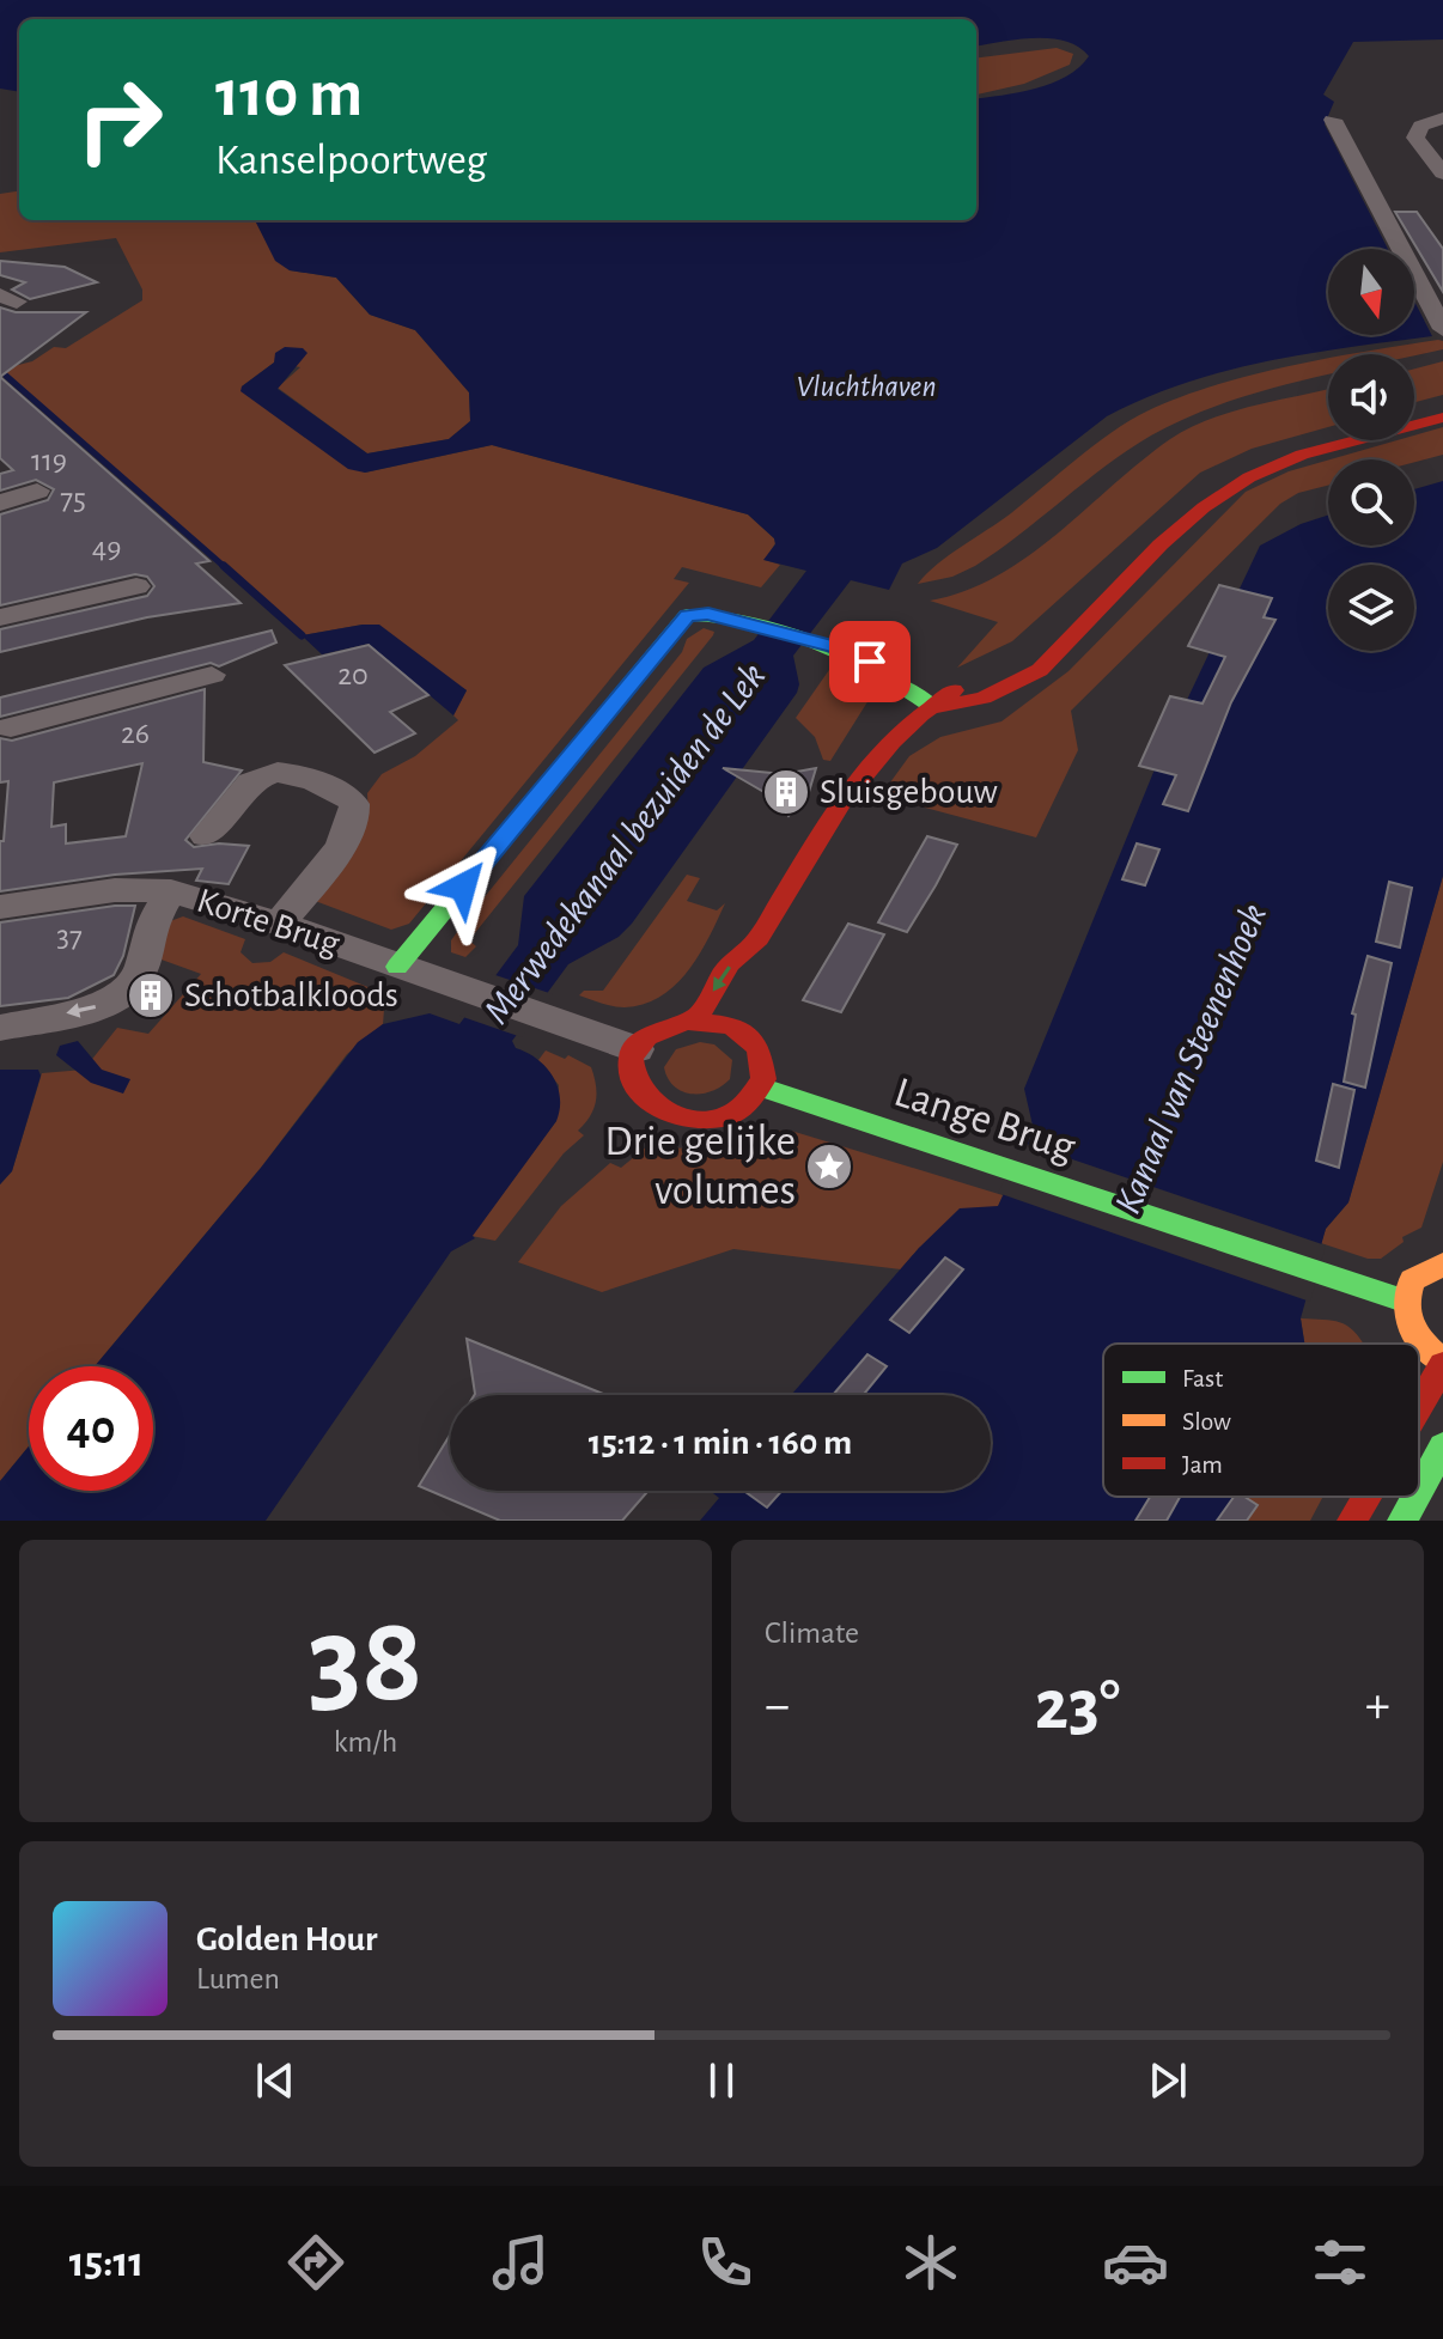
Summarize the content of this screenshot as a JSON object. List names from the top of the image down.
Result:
{
  "streets": {
    "street": ["Korte Brug", "Lange Brug"]
  },
  "crossings": [
    ["Korte Brug", "Lange Brug"]
  ],
  "water": ["Vluchthaven", "Merwedekanaal bezuiden de Lek", "Kanaal van Steenenhoek"],
  "places": {
    "building": ["Sluisgebouw", "Schotbalkloods"],
    "place": ["Drie gelijke volumes"]
  },
  "house_numbers": [
    "119",
    "75",
    "49",
    "20",
    "26",
    "37"
  ],
  "legend": ["Fast", "Slow", "Jam"],
  "north": "bottom",
  "page": {
    "turn": ["110 m", "Kanselpoortweg"],
    "limit": "40",
    "trip": "15:12 · 1 min · 160 m",
    "tile": [
      ["38", "km/h"],
      "Climate"
    ],
    "heat": ["−", "23°", "+"],
    "song": ["Golden Hour", "Lumen"],
    "tabs": "15:11"
  }
}
